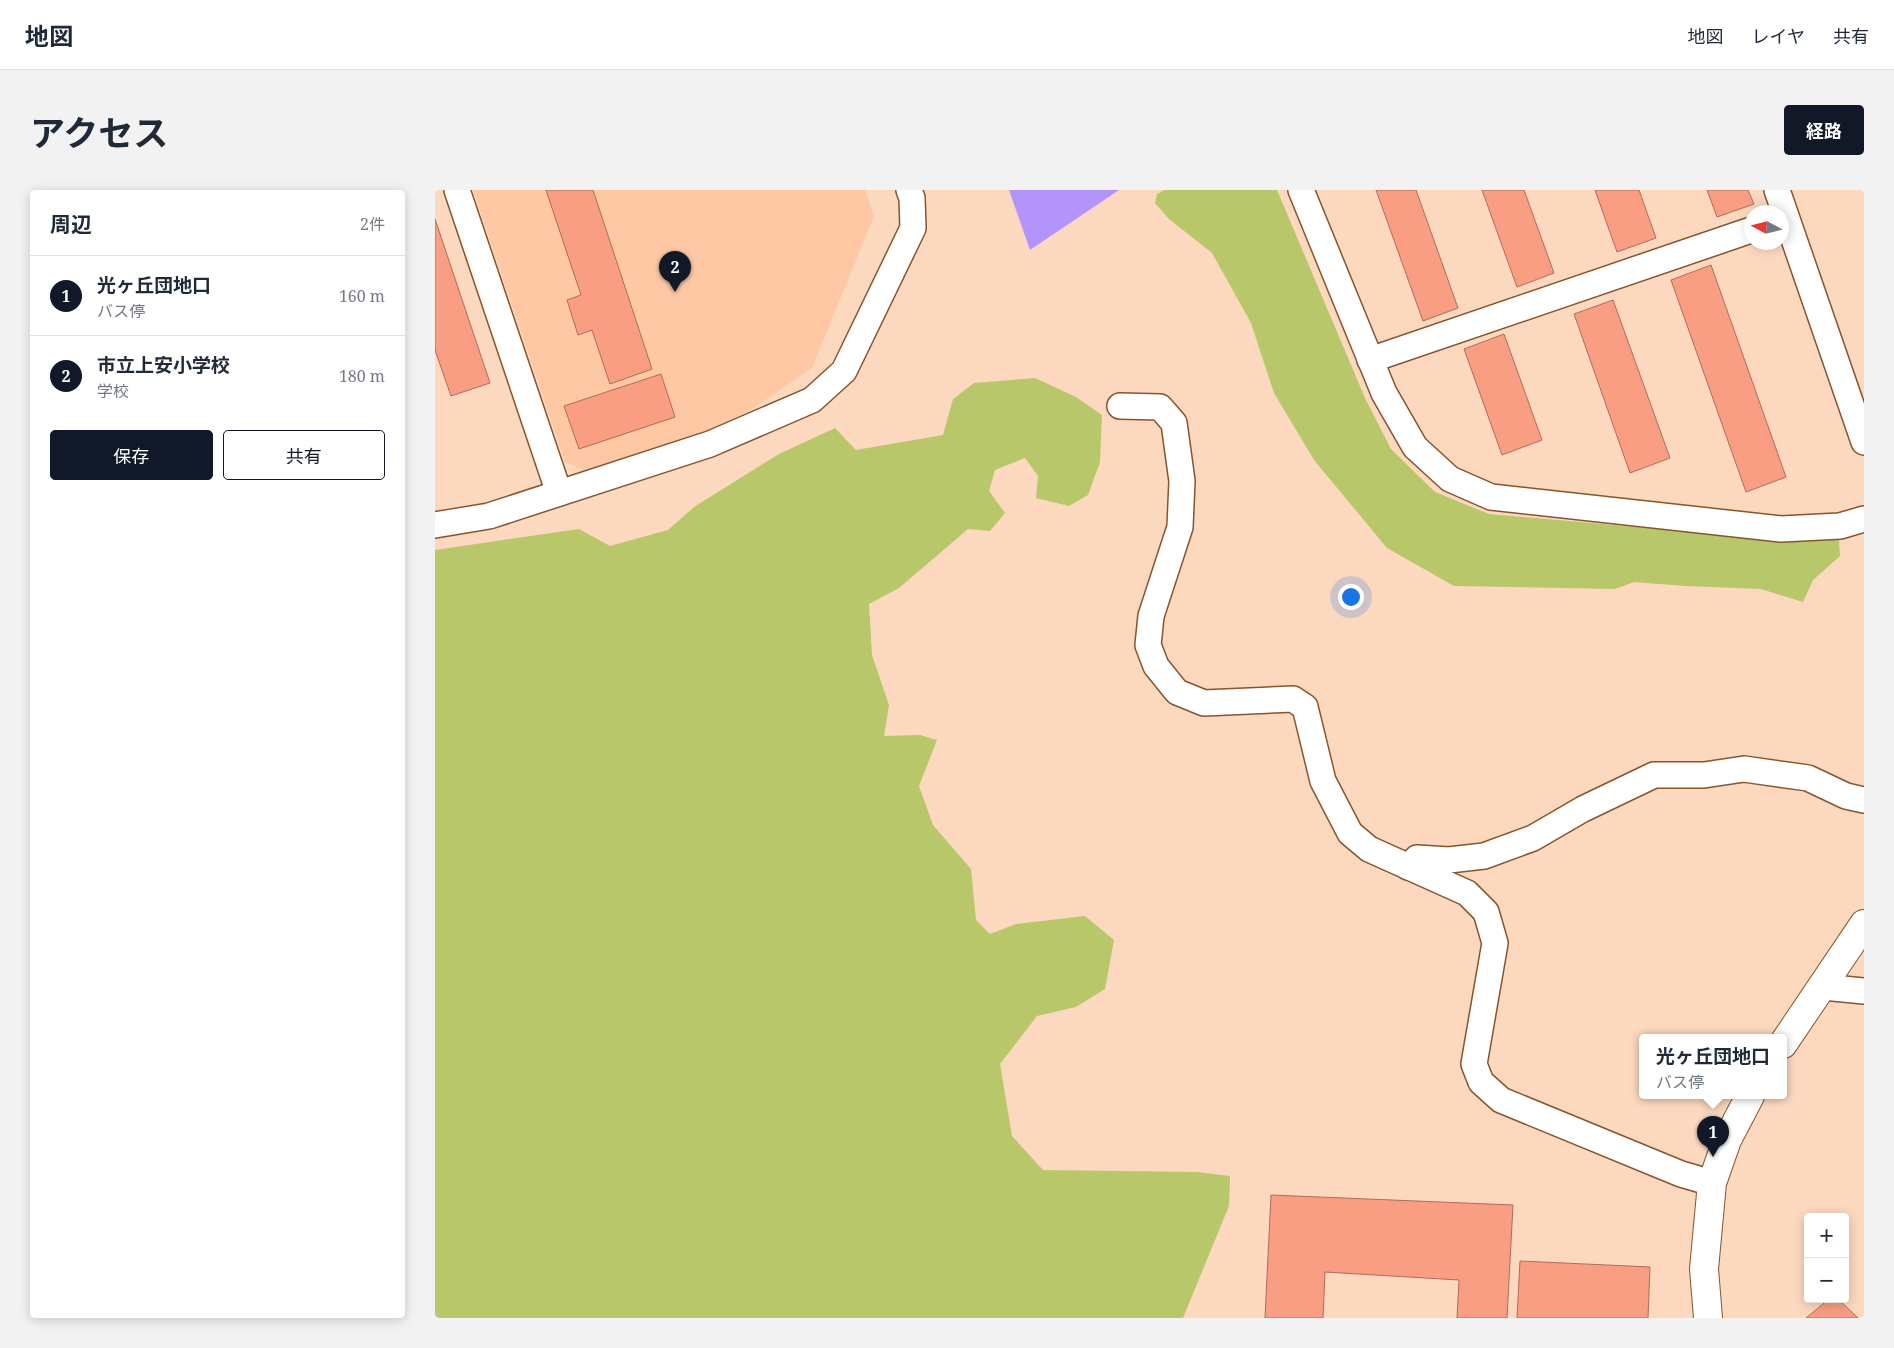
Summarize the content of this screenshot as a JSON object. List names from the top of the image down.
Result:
{
  "north": "left",
  "page": {
    "header": "地図",
    "nav": ["地図", "レイヤ", "共有"],
    "title": "アクセス",
    "buttons": [
      "経路",
      ["保存", "共有"]
    ],
    "heading": ["周辺", "2件"],
    "pins": ["2", "1"],
    "list": [
      {
        "mark": "1",
        "name": "光ヶ丘団地口",
        "note": "バス停",
        "value": "160 m"
      },
      {
        "mark": "2",
        "name": "市立上安小学校",
        "note": "学校",
        "value": "180 m"
      }
    ],
    "popup": ["光ヶ丘団地口", "バス停"],
    "map_buttons": ["+", "−"]
  }
}
